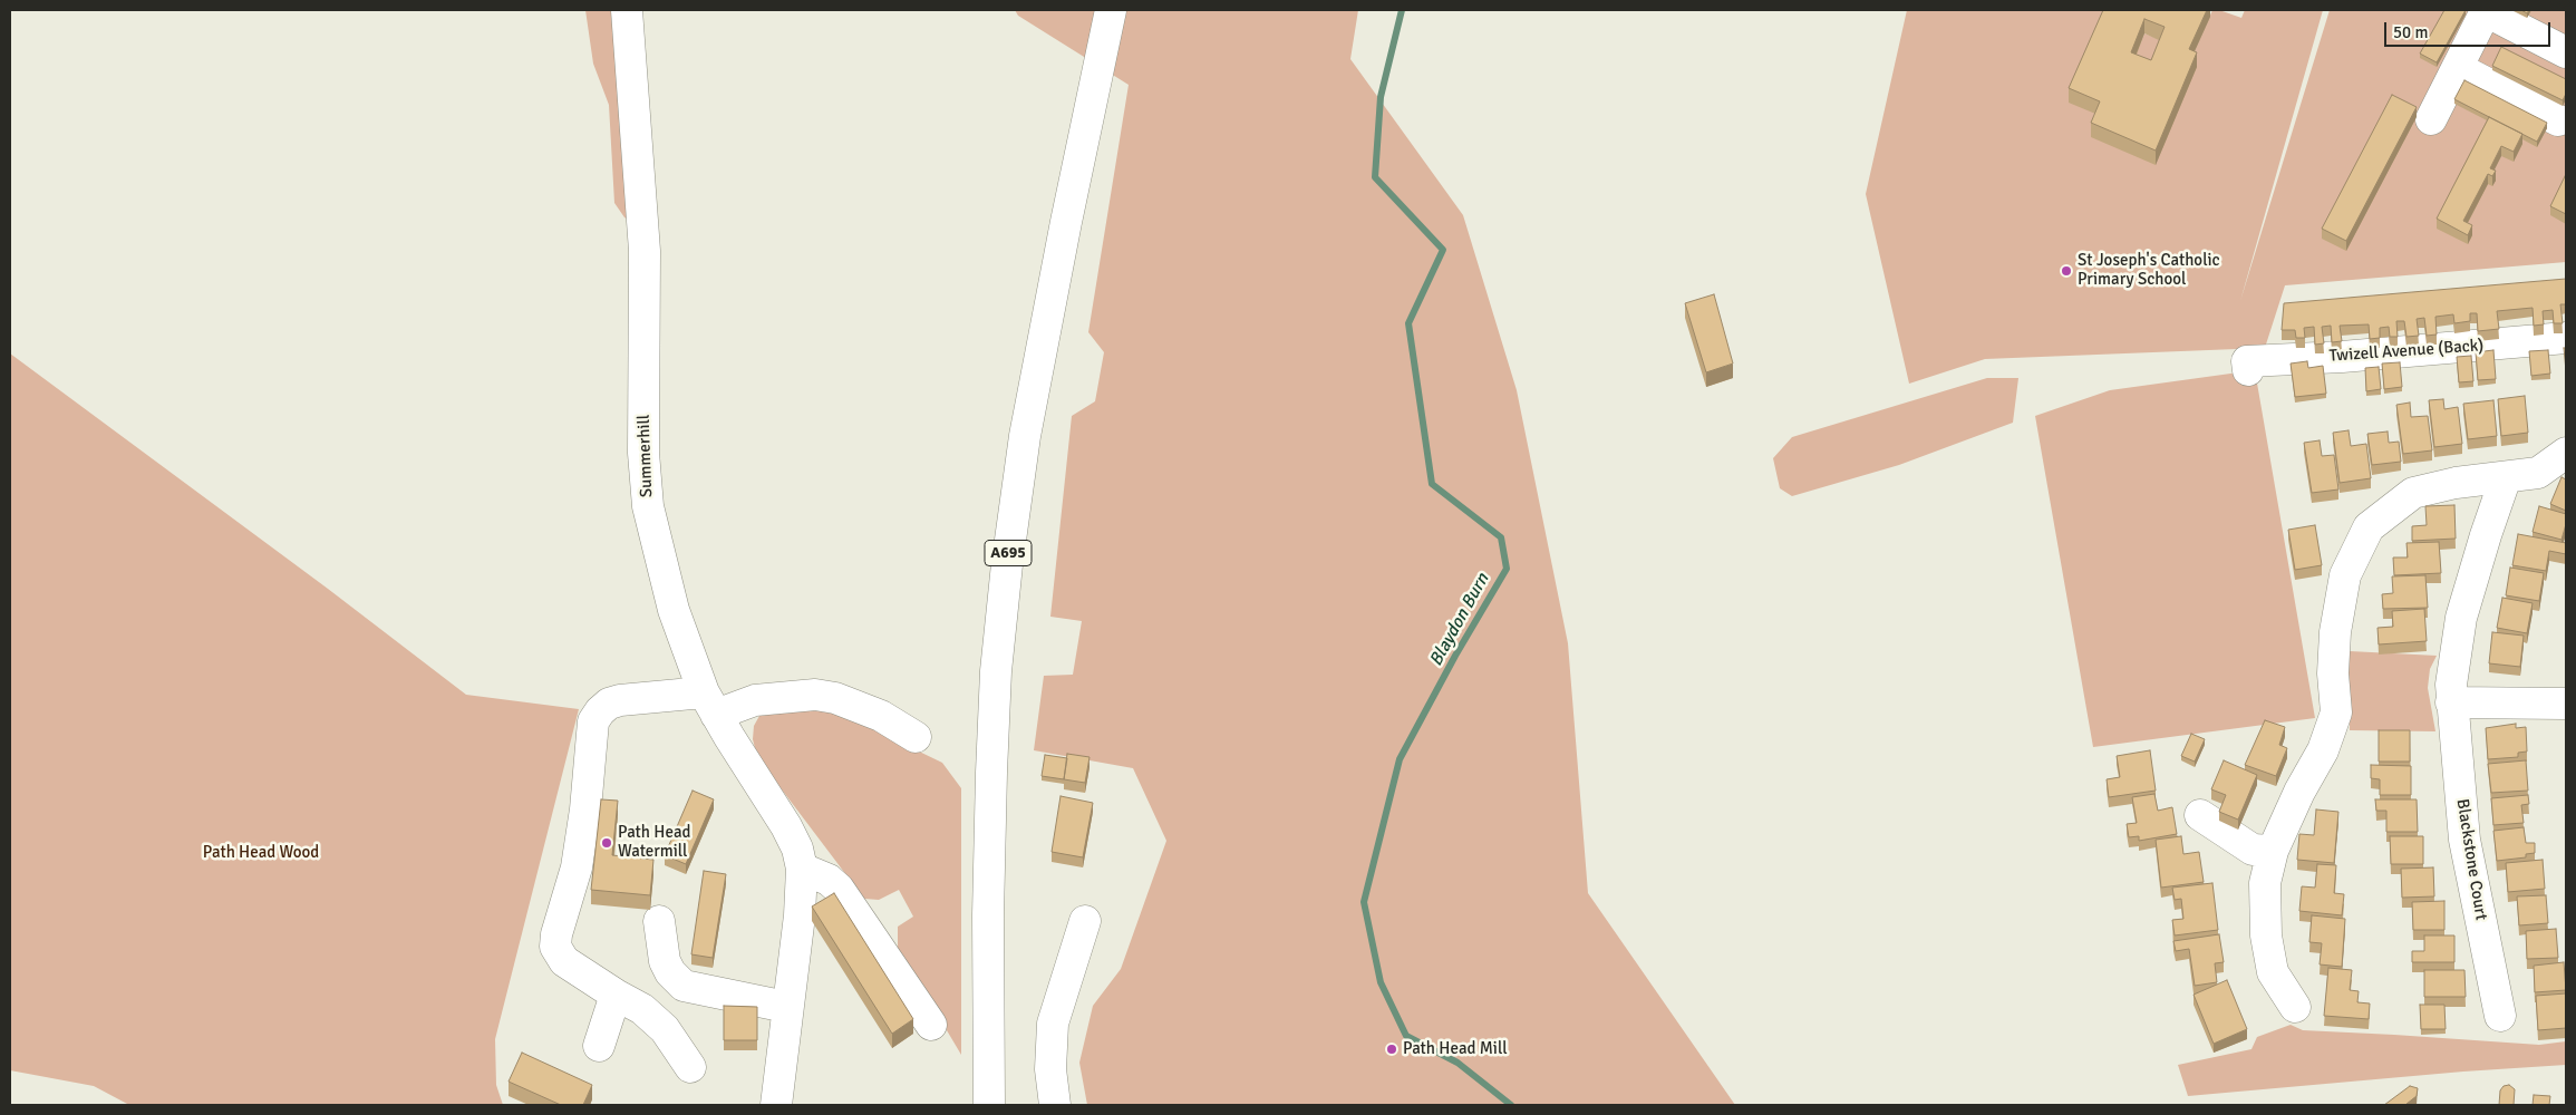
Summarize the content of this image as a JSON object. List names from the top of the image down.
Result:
{
  "streets": {
    "street": [
      "Twizell Avenue (Back)",
      "Summerhill",
      "A695",
      "Blackstone Court"
    ]
  },
  "water": ["Blaydon Burn"],
  "parks": ["Path Head Wood"],
  "places": ["St Joseph's Catholic Primary School", "Path Head Watermill", "Path Head Mill"],
  "scale_bar": "50 m"
}
